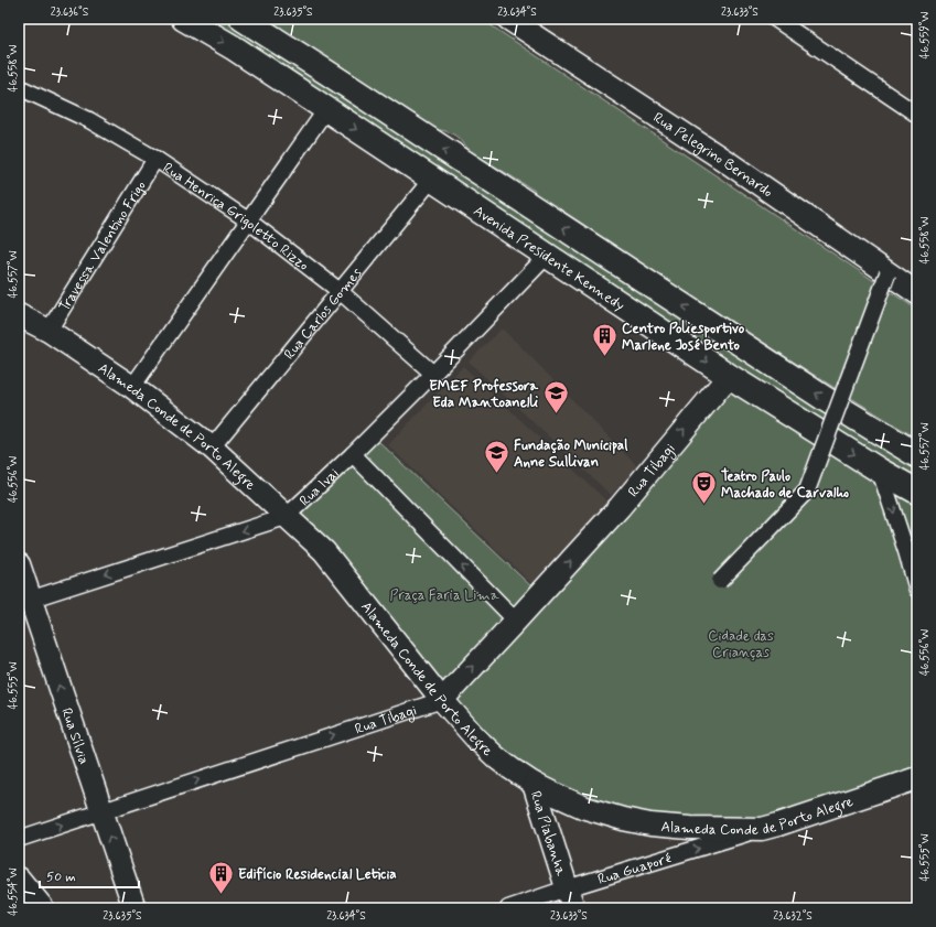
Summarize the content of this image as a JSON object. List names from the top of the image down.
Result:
{
  "streets": {
    "main road": ["Avenida Presidente Kennedy"],
    "street": [
      "Rua Pelegrino Bernardo",
      "Rua Henrica Grigoletto Rizzo",
      "Travessa Valentino Frigo",
      "Rua Carlos Gomes",
      "Alameda Conde de Porto Alegre",
      "Rua Tibagi",
      "Rua Ivai",
      "Rua Sílvia",
      "Rua Piabanha",
      "Rua Guaporé"
    ]
  },
  "crossings": [
    ["Rua Henrica Grigoletto Rizzo", "Travessa Valentino Frigo"],
    ["Rua Henrica Grigoletto Rizzo", "Rua Carlos Gomes"],
    ["Rua Henrica Grigoletto Rizzo", "Rua Ivai"],
    ["Travessa Valentino Frigo", "Alameda Conde de Porto Alegre"],
    ["Avenida Presidente Kennedy", "Rua Carlos Gomes"],
    ["Avenida Presidente Kennedy", "Rua Tibagi"],
    ["Avenida Presidente Kennedy", "Rua Ivai"],
    ["Rua Carlos Gomes", "Alameda Conde de Porto Alegre"],
    ["Alameda Conde de Porto Alegre", "Rua Tibagi"],
    ["Alameda Conde de Porto Alegre", "Rua Ivai"],
    ["Alameda Conde de Porto Alegre", "Rua Piabanha"],
    ["Alameda Conde de Porto Alegre", "Rua Guaporé"],
    ["Rua Tibagi", "Rua Sílvia"],
    ["Rua Ivai", "Rua Sílvia"],
    ["Rua Piabanha", "Rua Guaporé"]
  ],
  "one_way": [
    "Rua Tibagi",
    "Rua Ivai",
    "Rua Sílvia",
    "Rua Guaporé"
  ],
  "parks": ["Praça Faria Lima", "Cidade das Crianças"],
  "places": {
    "building": ["Centro Poliesportivo Marlene José Bento", "Edifício Residencial Leticia"],
    "school or university": ["EMEF Professora Eda Mantoanelli", "Fundação Municipal Anne Sullivan"],
    "theatre": ["Teatro Paulo Machado de Carvalho"]
  },
  "scale_bar": "50 m",
  "coordinates": [
    "23.636°S",
    "23.635°S",
    "23.634°S",
    "23.633°S",
    "46.559°W",
    "46.558°W",
    "46.557°W",
    "46.556°W",
    "46.555°W",
    "46.554°W",
    "23.632°S"
  ]
}
